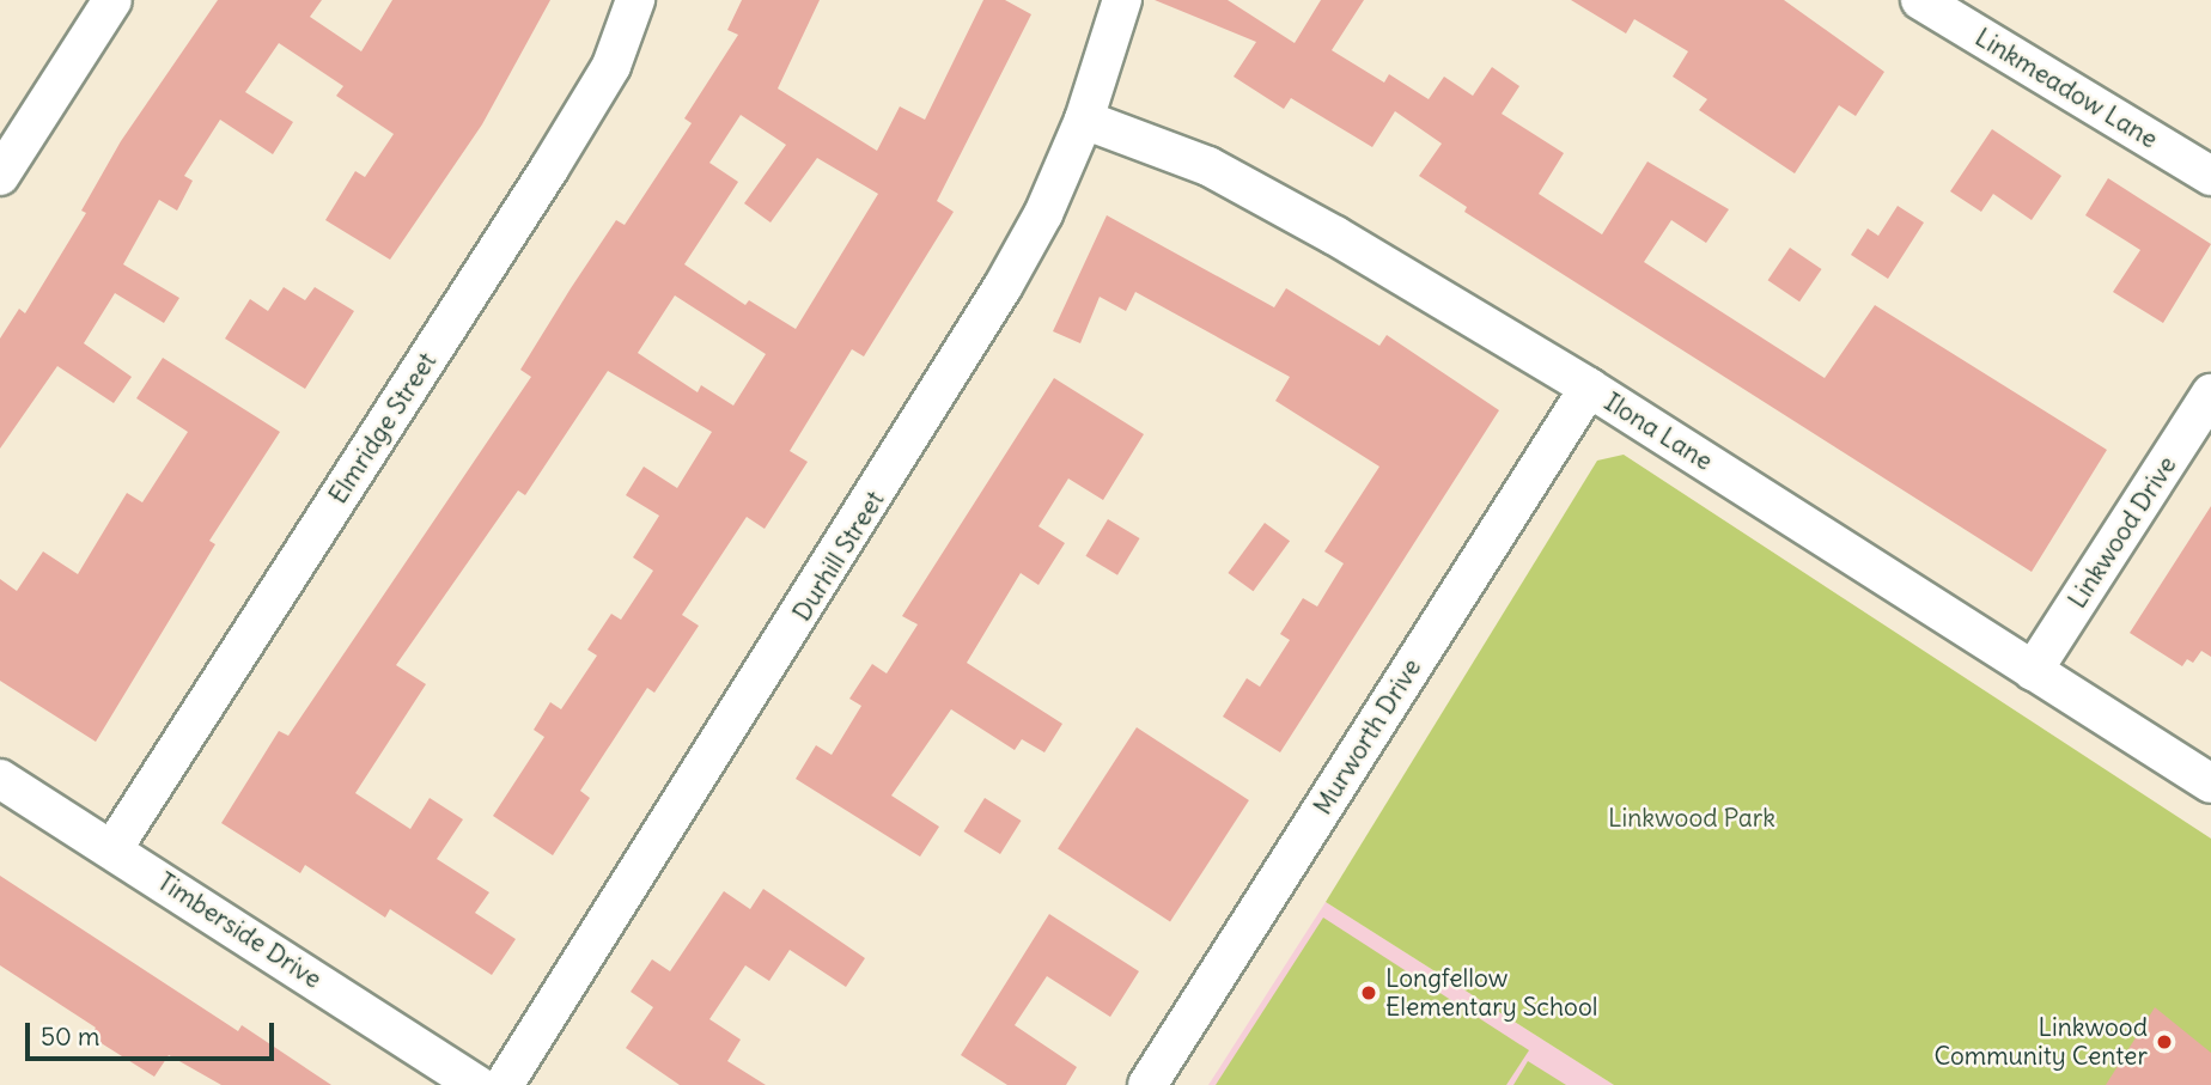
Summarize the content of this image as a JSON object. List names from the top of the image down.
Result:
{
  "streets": {
    "street": [
      "Linkmeadow Lane",
      "Elmridge Street",
      "Ilona Lane",
      "Linkwood Drive",
      "Durhill Street",
      "Murworth Drive",
      "Timberside Drive"
    ]
  },
  "crossings": [
    ["Elmridge Street", "Timberside Drive"],
    ["Ilona Lane", "Linkwood Drive"],
    ["Ilona Lane", "Durhill Street"],
    ["Ilona Lane", "Murworth Drive"]
  ],
  "parks": ["Linkwood Park"],
  "places": ["Longfellow Elementary School", "Linkwood Community Center"],
  "scale_bar": "50 m"
}
